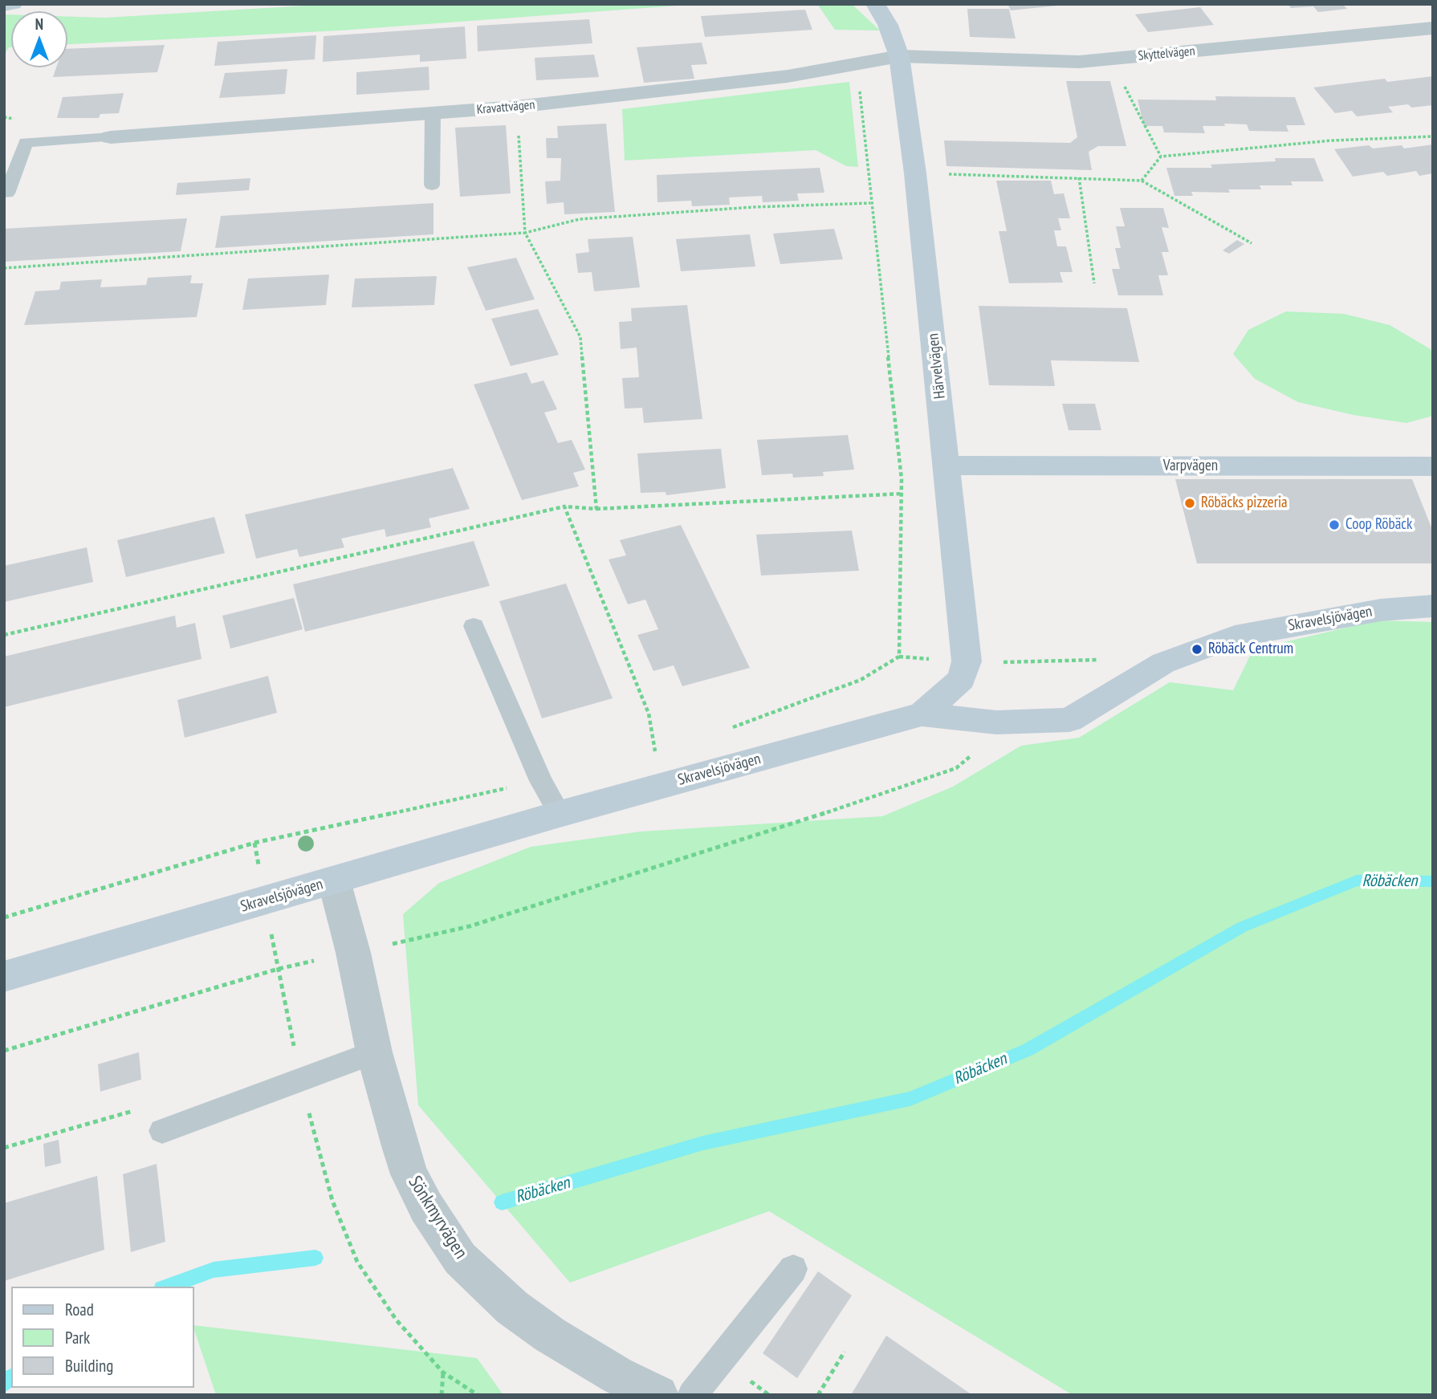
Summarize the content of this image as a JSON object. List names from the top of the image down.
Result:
{
  "streets": {
    "street": [
      "Skyttelvägen",
      "Kravattvägen",
      "Härvelvägen",
      "Varpvägen",
      "Skravelsjövägen",
      "Sönkmyrvägen"
    ]
  },
  "crossings": [
    ["Skyttelvägen", "Kravattvägen"],
    ["Skyttelvägen", "Härvelvägen"],
    ["Kravattvägen", "Härvelvägen"],
    ["Härvelvägen", "Varpvägen"],
    ["Skravelsjövägen", "Sönkmyrvägen"]
  ],
  "water": ["Röbäcken"],
  "places": ["Röbäcks pizzeria", "Coop Röbäck", "Röbäck Centrum"],
  "legend": ["Road", "Park", "Building"],
  "north": "top"
}
